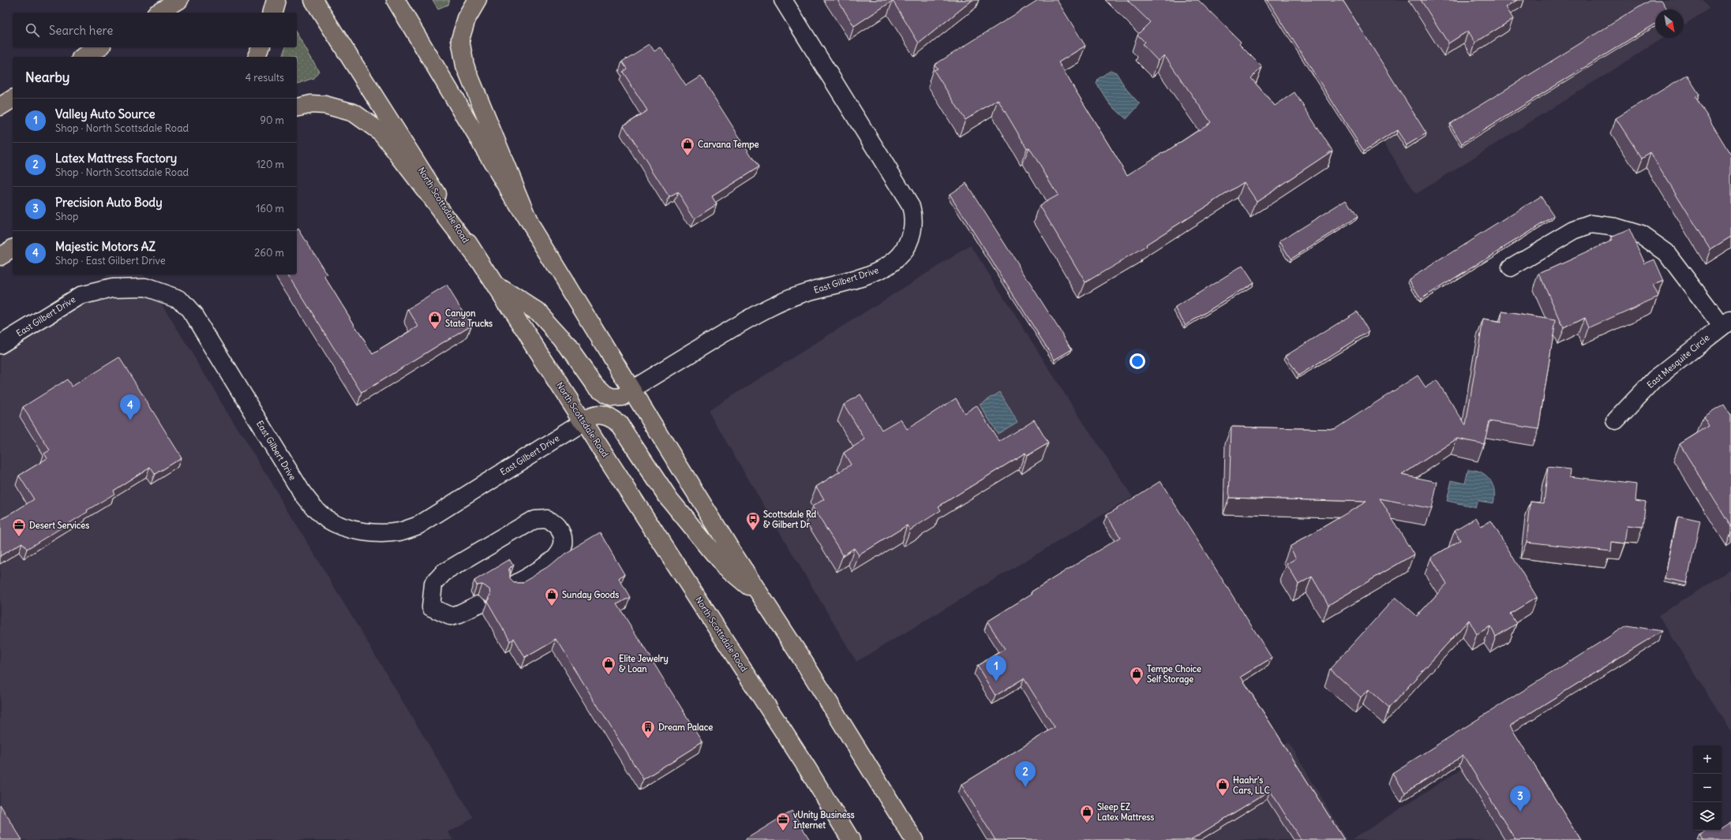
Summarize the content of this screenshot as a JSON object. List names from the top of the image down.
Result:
{
  "streets": {
    "main road": ["North Scottsdale Road"],
    "street": ["East Gilbert Drive", "East Mesquite Circle"]
  },
  "crossings": [
    ["North Scottsdale Road", "East Gilbert Drive"]
  ],
  "places": {
    "shop": [
      "Carvana Tempe",
      "Canyon State Trucks",
      "Sunday Goods",
      "Elite Jewelry & Loan",
      "Tempe Choice Self Storage",
      "Haahr's Cars, LLC",
      "Sleep EZ Latex Mattress"
    ],
    "bus stop": ["Scottsdale Rd & Gilbert Dr"],
    "office": ["Desert Services", "vUnity Business Internet"],
    "building": ["Dream Palace"]
  },
  "north": "bottom right",
  "page": {
    "search": "Search here",
    "heading": ["Nearby", "4 results"],
    "list": [
      {
        "mark": "1",
        "name": "Valley Auto Source",
        "note": "Shop · North Scottsdale Road",
        "value": "90 m"
      },
      {
        "mark": "2",
        "name": "Latex Mattress Factory",
        "note": "Shop · North Scottsdale Road",
        "value": "120 m"
      },
      {
        "mark": "3",
        "name": "Precision Auto Body",
        "note": "Shop",
        "value": "160 m"
      },
      {
        "mark": "4",
        "name": "Majestic Motors AZ",
        "note": "Shop · East Gilbert Drive",
        "value": "260 m"
      }
    ],
    "pins": [
      "4",
      "1",
      "2",
      "3"
    ],
    "map_buttons": ["+", "−"]
  }
}
